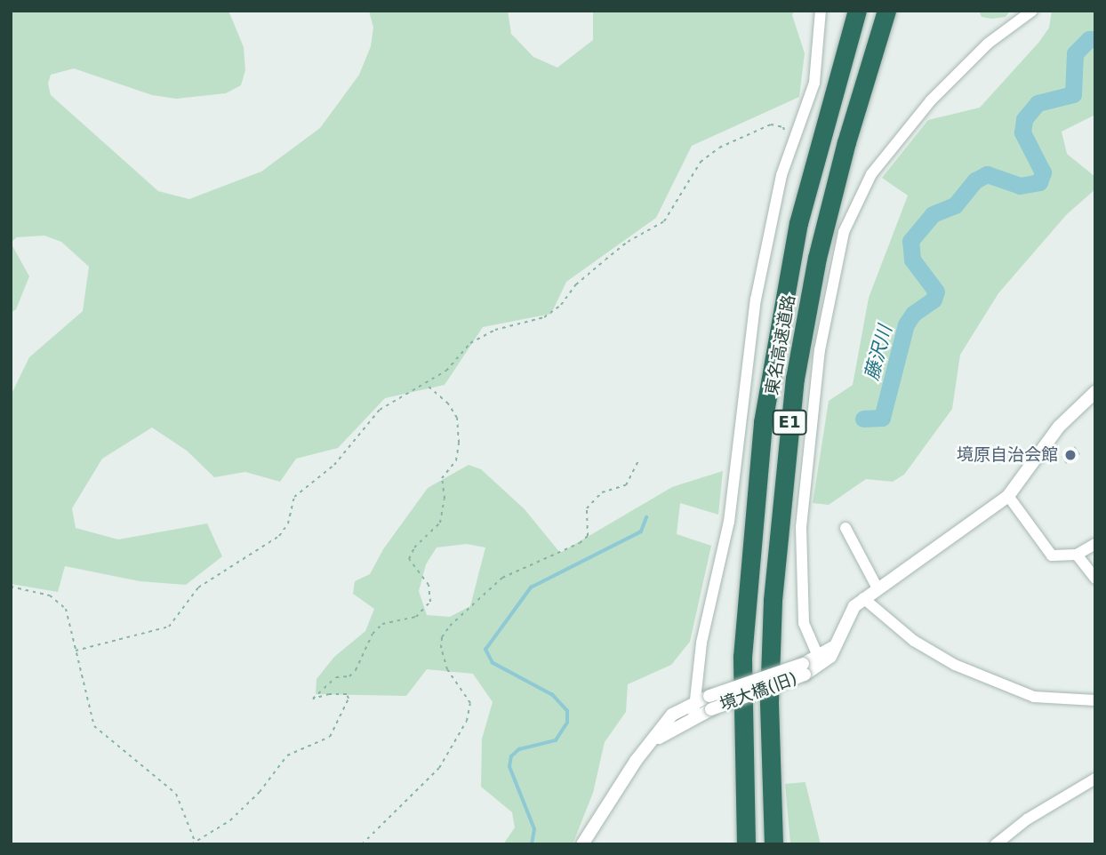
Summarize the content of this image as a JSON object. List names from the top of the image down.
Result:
{
  "streets": {
    "highway": ["東名高速道路", "E1"]
  },
  "water": ["藤沢川"],
  "places": ["境原自治会館"]
}
